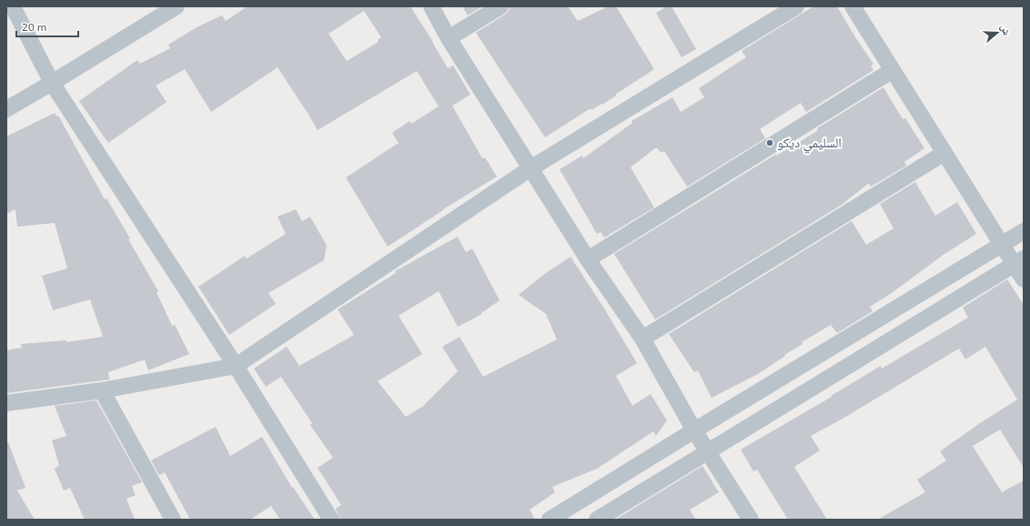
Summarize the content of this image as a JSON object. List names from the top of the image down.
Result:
{
  "places": ["السليمي ديكو"],
  "scale_bar": "20 m",
  "north": "right"
}
